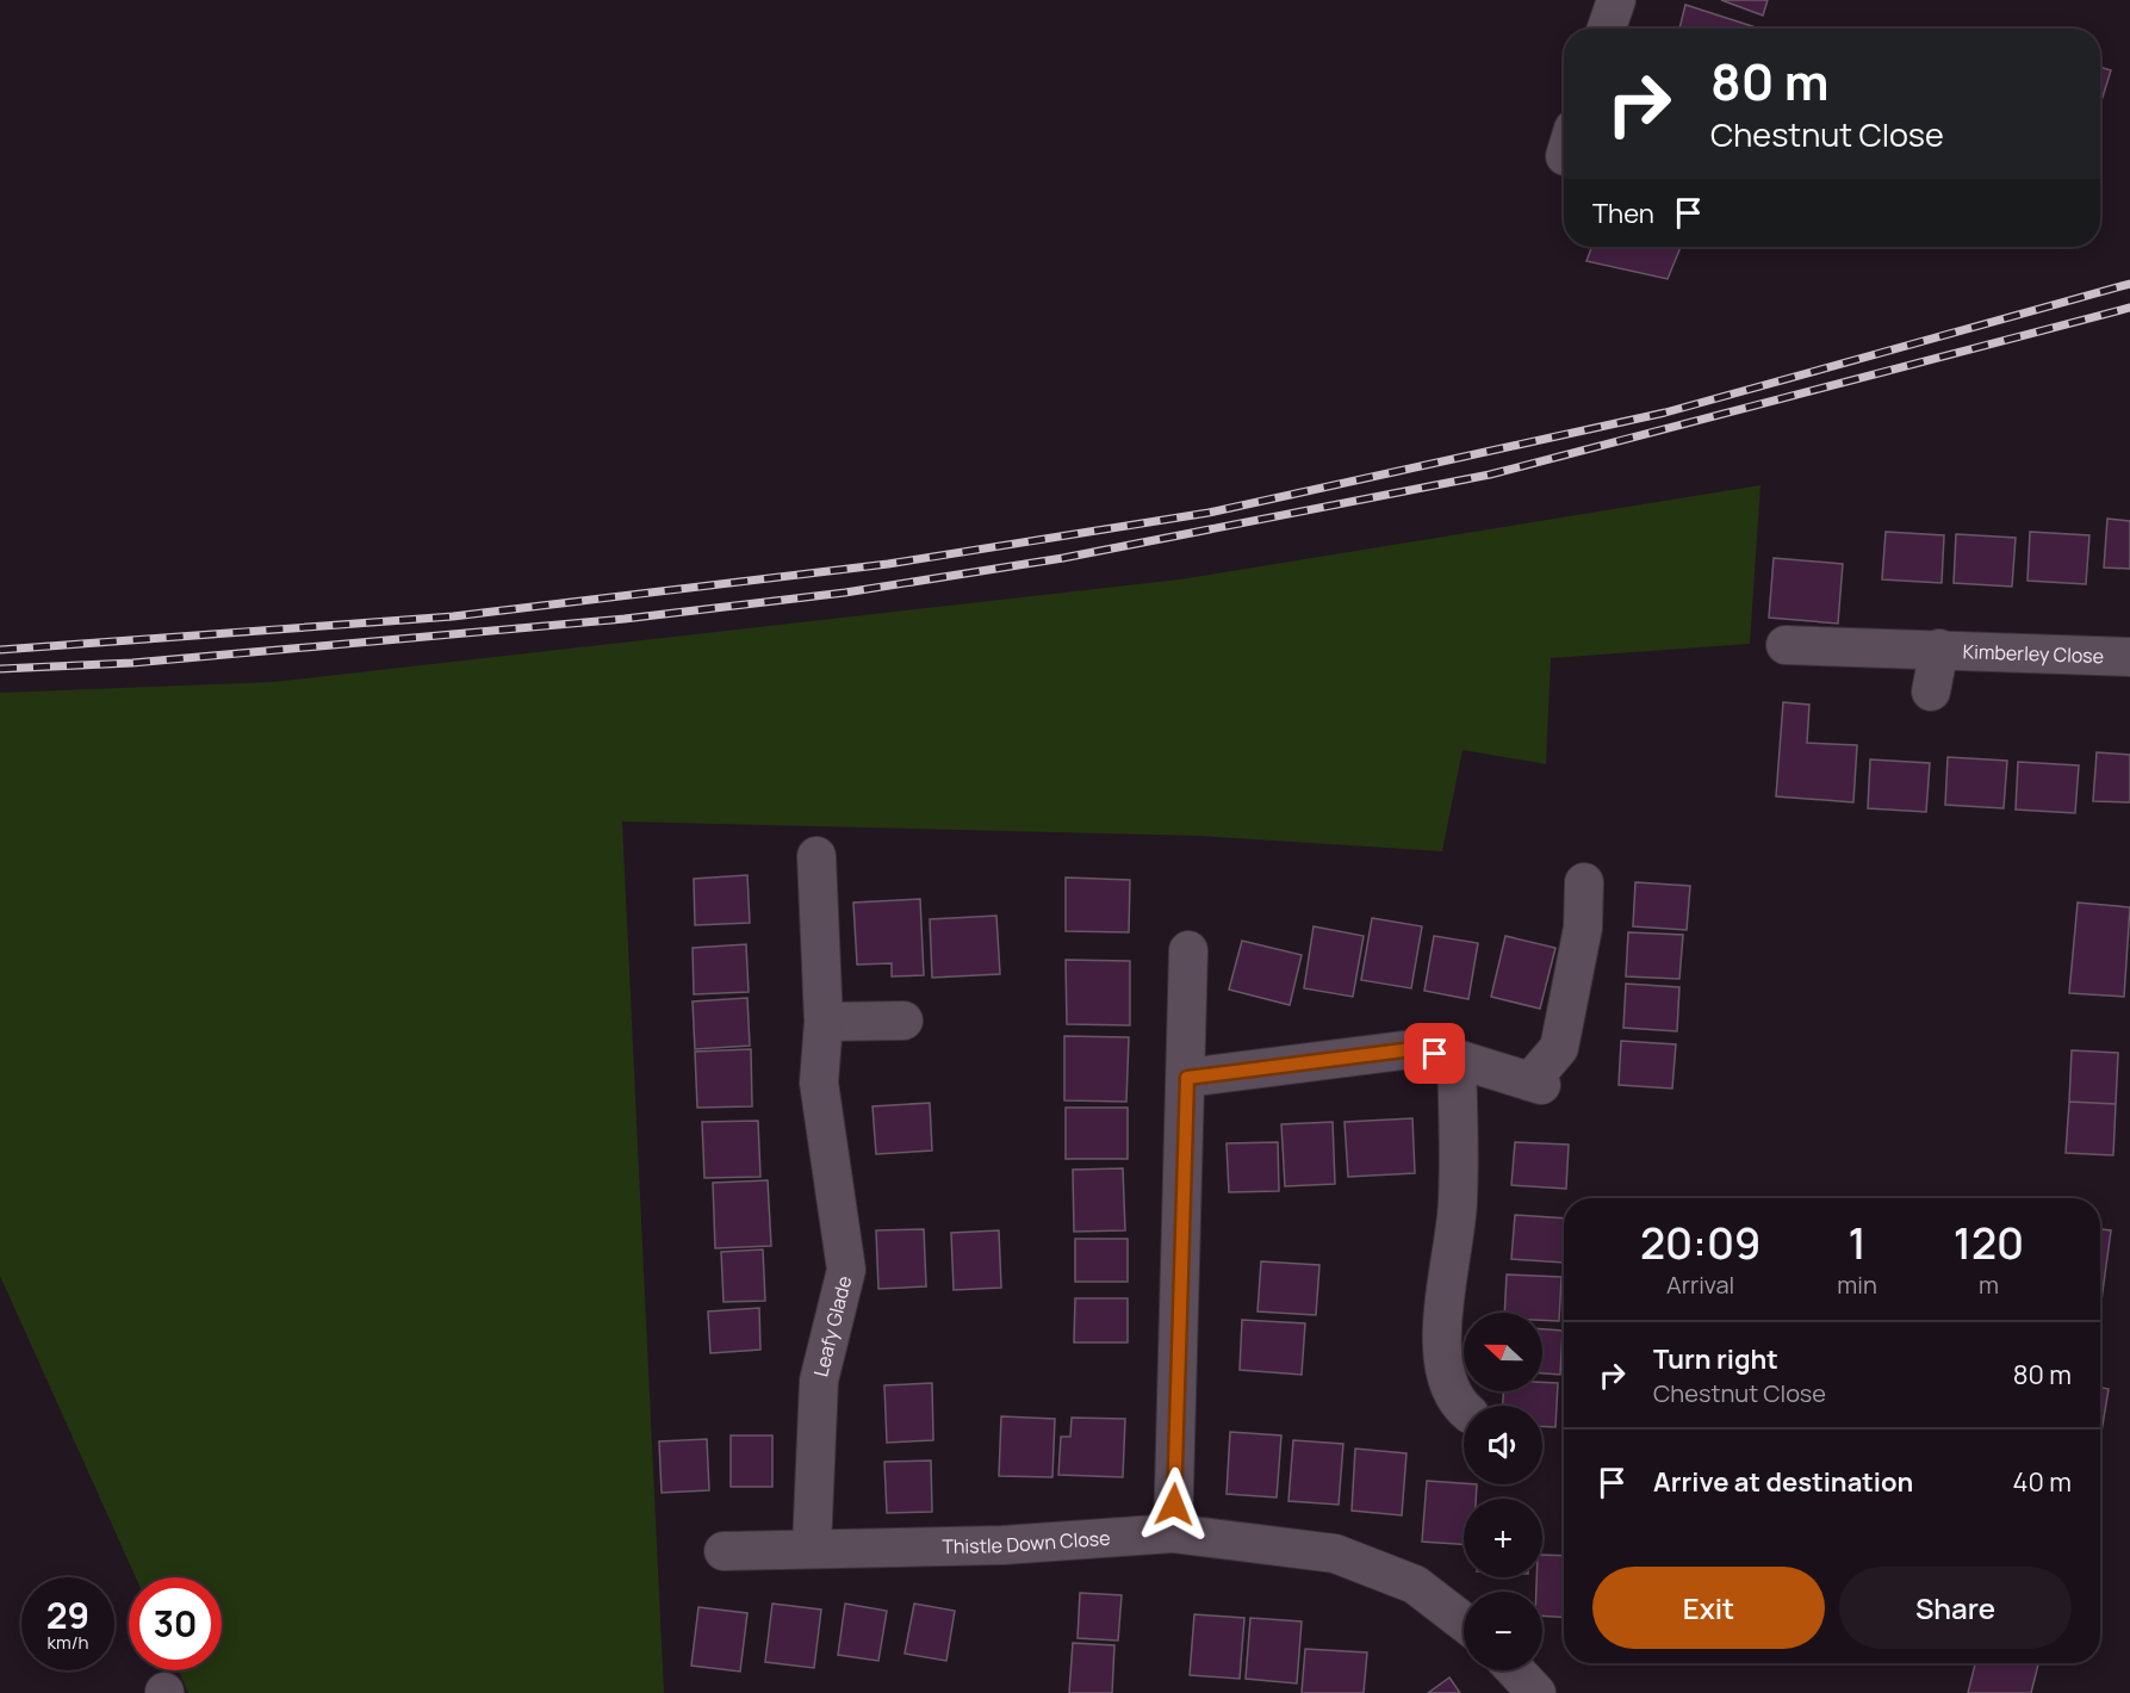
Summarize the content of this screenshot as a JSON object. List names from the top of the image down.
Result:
{
  "streets": {
    "street": ["Kimberley Close", "Leafy Glade", "Thistle Down Close"]
  },
  "crossings": [
    ["Leafy Glade", "Thistle Down Close"]
  ],
  "north": "left",
  "page": {
    "turn": ["80 m", "Chestnut Close"],
    "then": "Then",
    "eta": [
      "20:09",
      "Arrival",
      "1",
      "min",
      "120",
      "m"
    ],
    "map_buttons": ["+", "−"],
    "list": [
      {
        "name": "Turn right",
        "note": "Chestnut Close",
        "value": "80 m"
      },
      {
        "name": "Arrive at destination",
        "value": "40 m"
      }
    ],
    "buttons": ["Exit", "Share"],
    "speed": "29 km/h",
    "limit": "30"
  }
}
